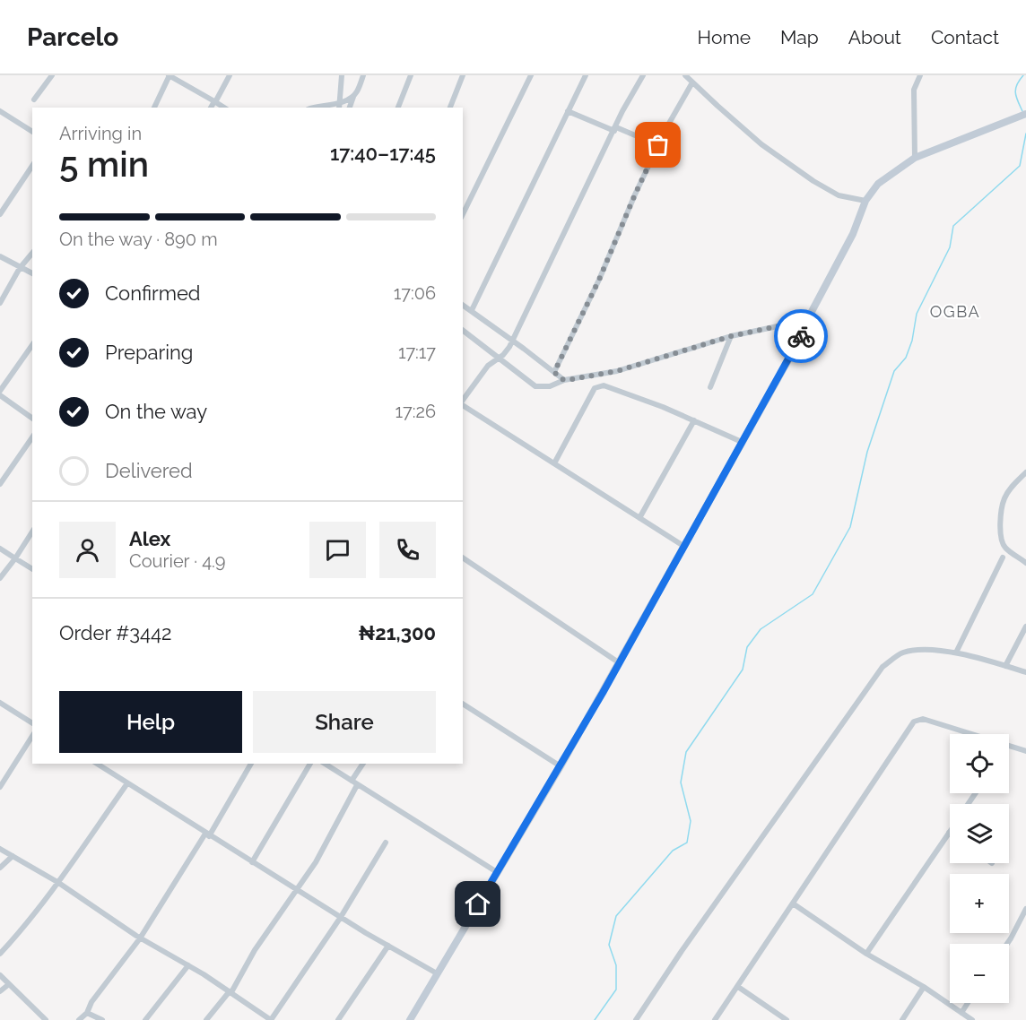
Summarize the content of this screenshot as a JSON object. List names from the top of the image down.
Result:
{
  "districts": ["OGBA"],
  "page": {
    "header": "Parcelo",
    "nav": [
      "Home",
      "Map",
      "About",
      "Contact"
    ],
    "heading": ["5 min", "Arriving in", "17:40–17:45"],
    "panel": [
      "Alex",
      "Courier · 4.9",
      "Order #3442",
      "₦21,300"
    ],
    "bar": "On the way · 890 m",
    "list": [
      ["Confirmed", "17:06"],
      ["Preparing", "17:17"],
      ["On the way", "17:26"],
      "Delivered"
    ],
    "buttons": ["Help", "Share"],
    "map_buttons": ["+", "−"]
  }
}
